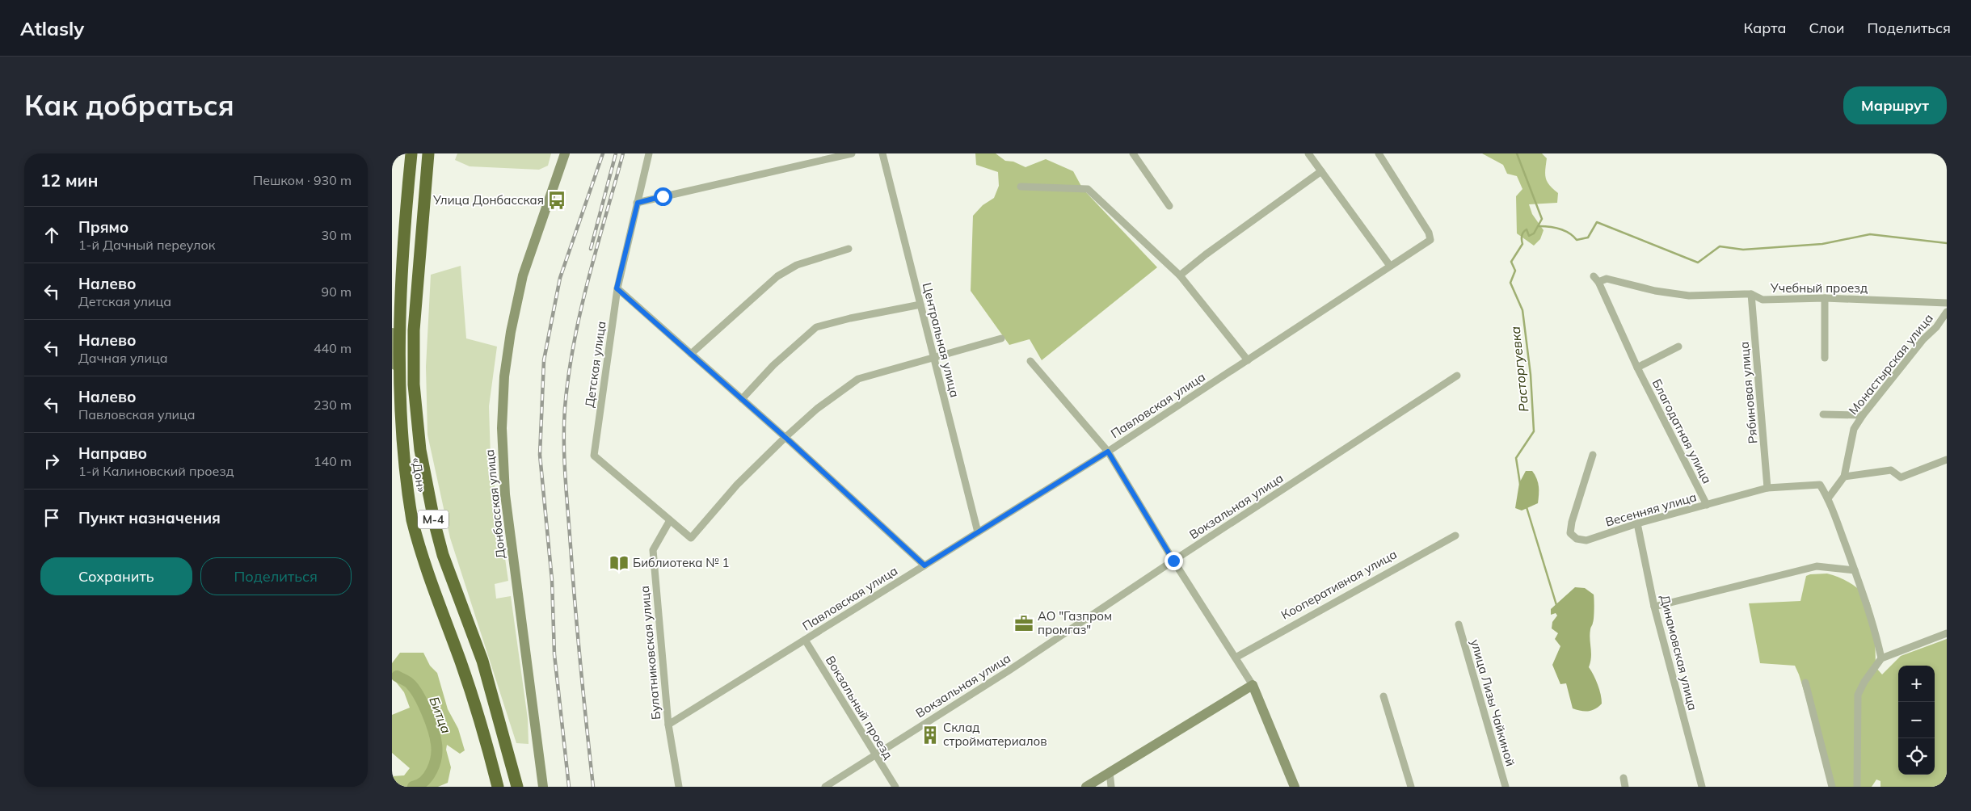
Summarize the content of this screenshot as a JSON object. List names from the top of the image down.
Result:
{
  "streets": {
    "highway": ["«Дон»", "М-4"],
    "street": [
      "Учебный проезд",
      "Центральная улица",
      "Детская улица",
      "Монастырская улица",
      "Рябиновая улица",
      "Павловская улица",
      "Благодатная улица",
      "Донбасская улица",
      "Вокзальная улица",
      "Весенняя улица",
      "Кооперативная улица",
      "Булатниковская улица",
      "Динамовская улица",
      "улица Лизы Чайкиной",
      "Вокзальный проезд"
    ]
  },
  "crossings": [
    ["Учебный проезд", "Рябиновая улица"],
    ["Учебный проезд", "Благодатная улица"],
    ["Центральная улица", "Павловская улица"],
    ["Детская улица", "Булатниковская улица"],
    ["Монастырская улица", "Весенняя улица"],
    ["Рябиновая улица", "Весенняя улица"],
    ["Павловская улица", "Булатниковская улица"],
    ["Павловская улица", "Вокзальный проезд"],
    ["Благодатная улица", "Весенняя улица"],
    ["Вокзальная улица", "Вокзальный проезд"],
    ["Весенняя улица", "Динамовская улица"]
  ],
  "water": ["Расторгуевка", "Битца"],
  "places": {
    "bus stop": ["Улица Донбасская"],
    "library": ["Библиотека № 1"],
    "office": ["АО \"Газпром промгаз\""],
    "building": ["Склад стройматериалов"]
  },
  "page": {
    "header": "Atlasly",
    "nav": ["Карта", "Слои", "Поделиться"],
    "buttons": [
      "Маршрут",
      ["Сохранить", "Поделиться"]
    ],
    "title": "Как добраться",
    "heading": ["12 мин", "Пешком · 930 m"],
    "list": [
      ["Прямо", "1-й Дачный переулок", "30 m"],
      ["Налево", "Детская улица", "90 m"],
      ["Налево", "Дачная улица", "440 m"],
      ["Налево", "Павловская улица", "230 m"],
      ["Направо", "1-й Калиновский проезд", "140 m"],
      "Пункт назначения"
    ],
    "map_buttons": ["+", "−"]
  }
}
